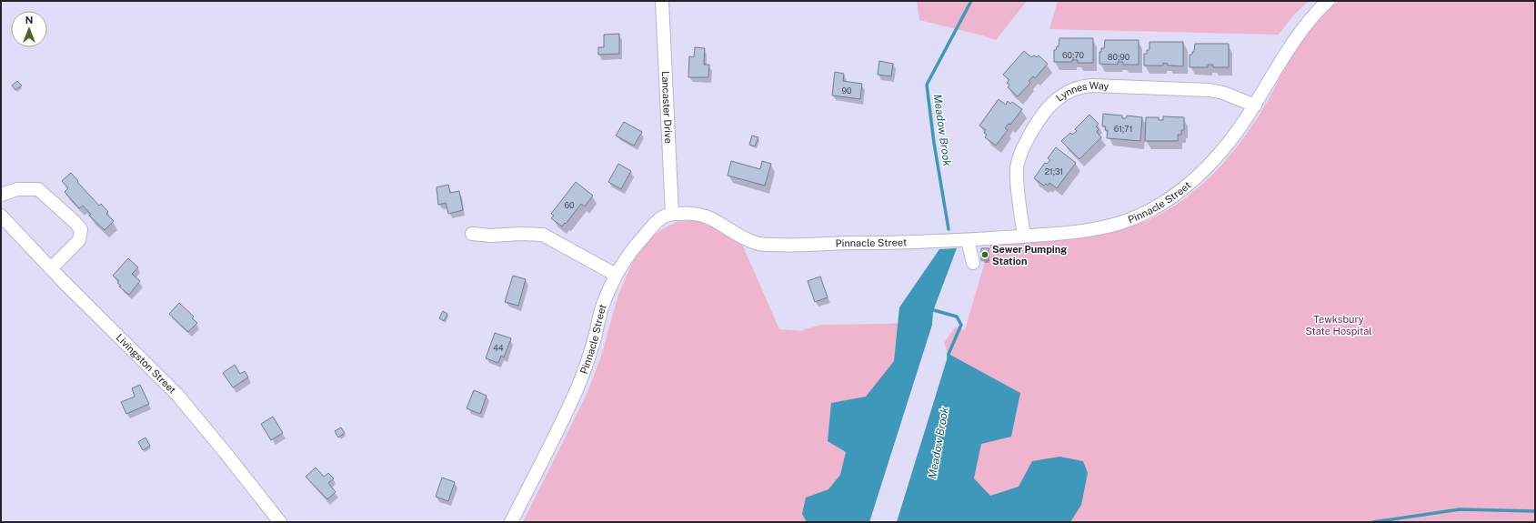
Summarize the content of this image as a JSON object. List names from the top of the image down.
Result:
{
  "streets": {
    "street": [
      "Lynnes Way",
      "Lancaster Drive",
      "Pinnacle Street",
      "Livingston Street"
    ]
  },
  "crossings": [
    ["Lynnes Way", "Pinnacle Street"],
    ["Lancaster Drive", "Pinnacle Street"]
  ],
  "water": ["Meadow Brook"],
  "parks": ["Tewksbury State Hospital"],
  "places": ["Sewer Pumping Station"],
  "house_numbers": [
    "60;70",
    "80;90",
    "90",
    "61;71",
    "21;31",
    "60",
    "44"
  ],
  "north": "top"
}
